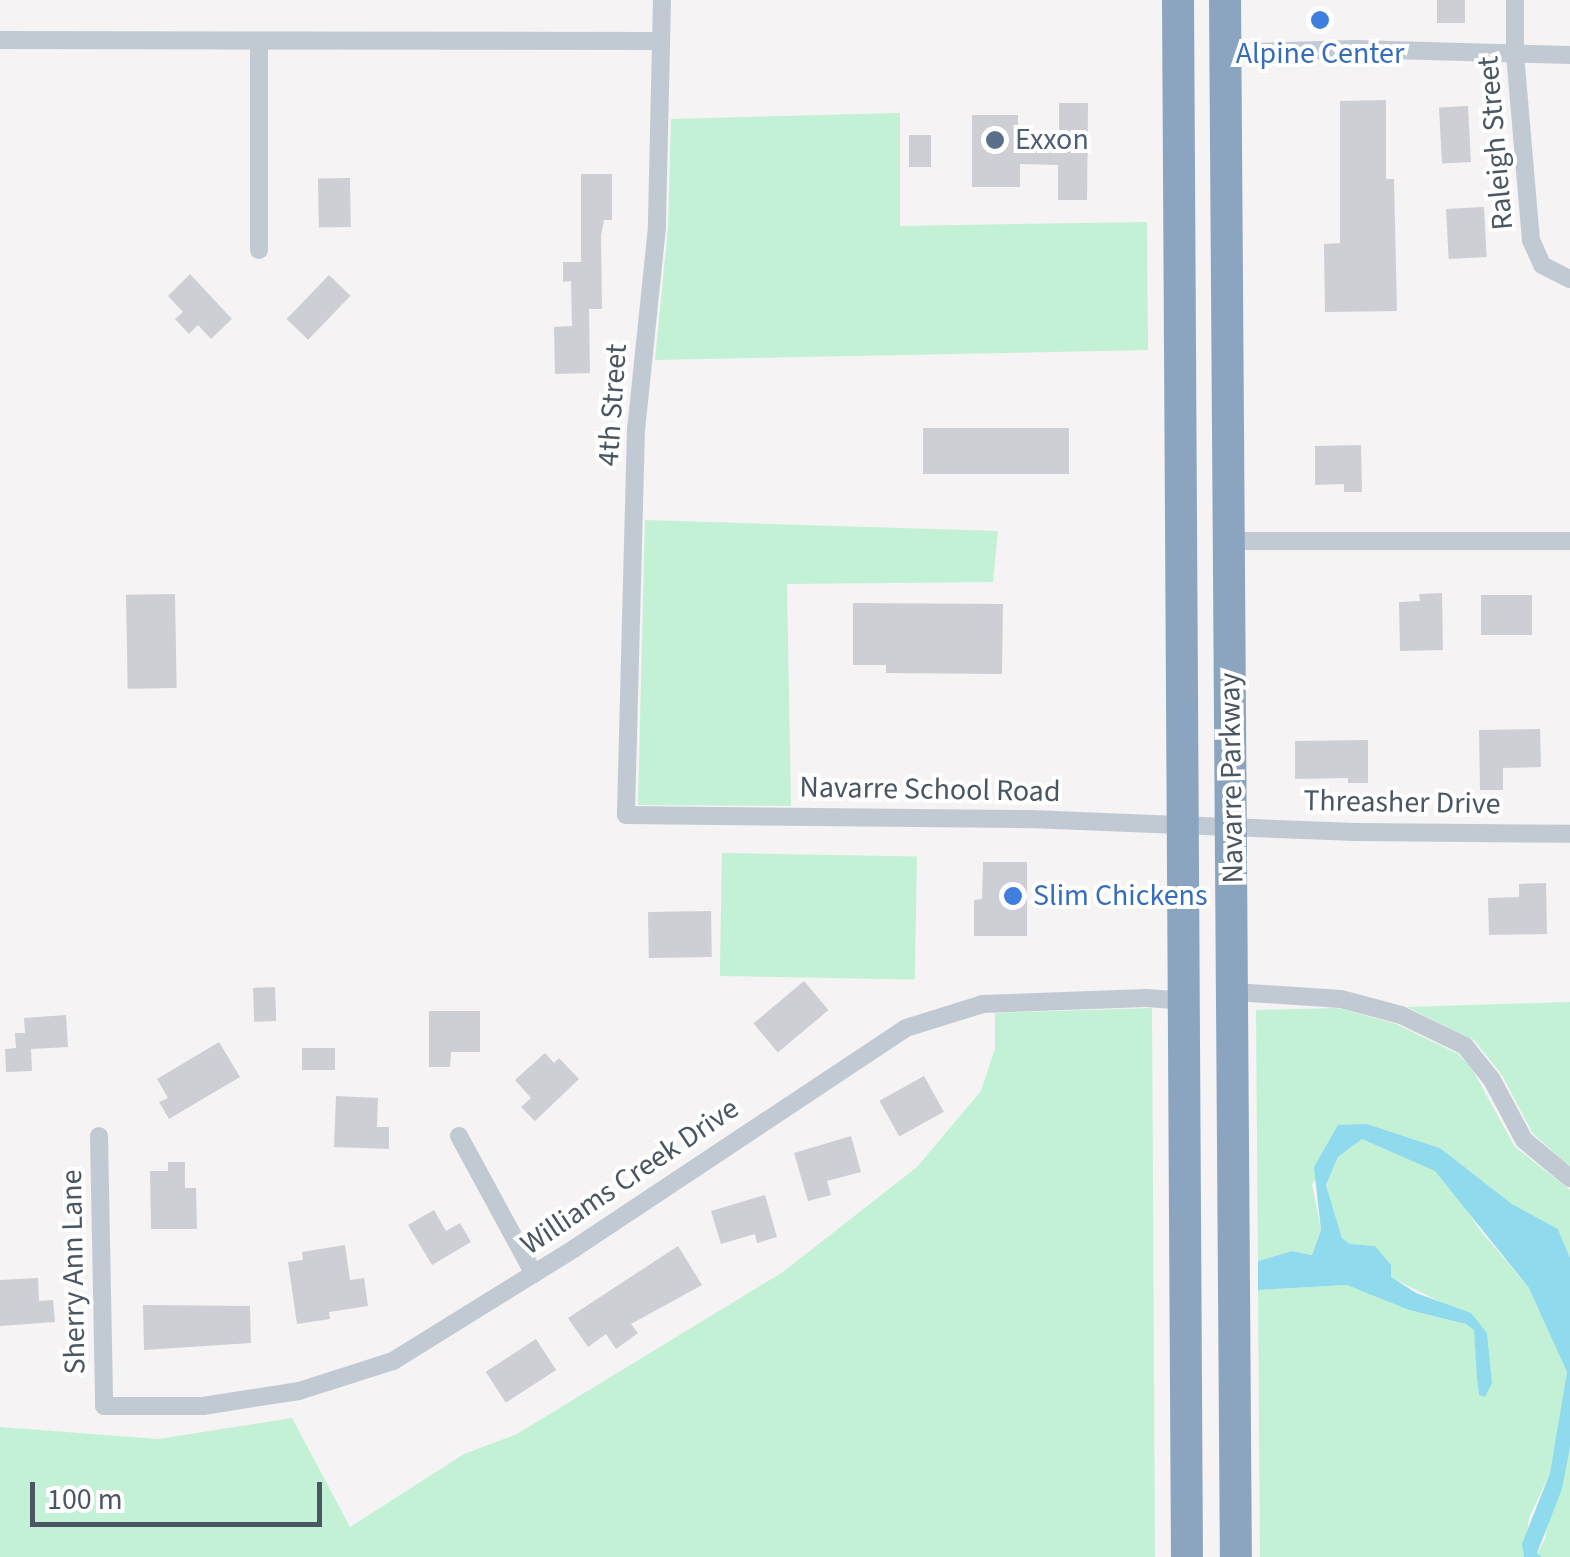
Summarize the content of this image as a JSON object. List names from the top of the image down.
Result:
{
  "streets": {
    "highway": ["Navarre Parkway"],
    "street": [
      "Raleigh Street",
      "4th Street",
      "Navarre School Road",
      "Threasher Drive",
      "Williams Creek Drive",
      "Sherry Ann Lane"
    ]
  },
  "crossings": [
    ["4th Street", "Navarre School Road"],
    ["Navarre Parkway", "Navarre School Road"],
    ["Navarre Parkway", "Threasher Drive"],
    ["Navarre Parkway", "Williams Creek Drive"],
    ["Navarre School Road", "Threasher Drive"],
    ["Williams Creek Drive", "Sherry Ann Lane"]
  ],
  "places": ["Alpine Center", "Exxon", "Slim Chickens"],
  "scale_bar": "100 m"
}
